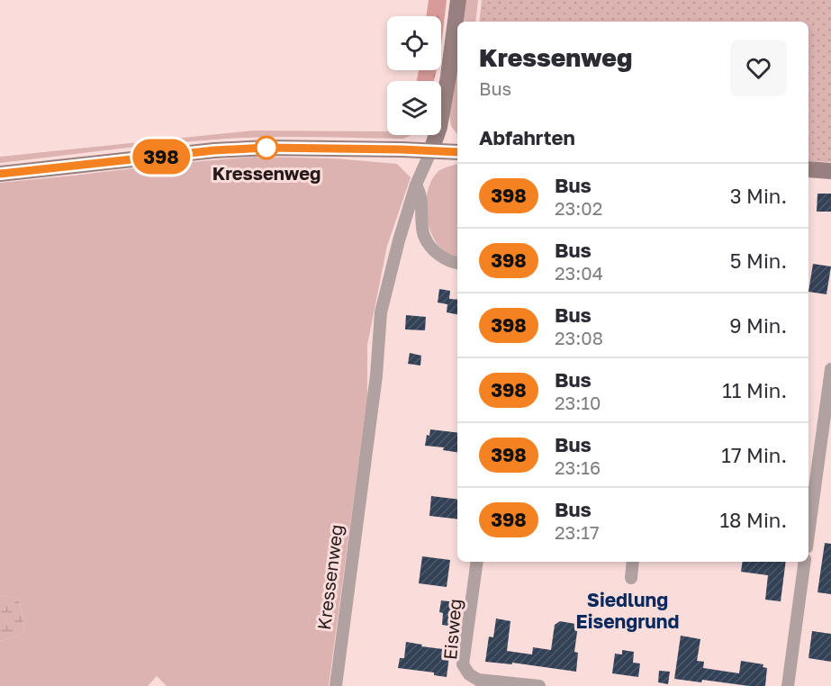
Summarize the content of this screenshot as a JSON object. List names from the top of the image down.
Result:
{
  "streets": {
    "street": ["Kressenweg", "Eisweg"]
  },
  "districts": ["Siedlung Eisengrund"],
  "places": ["Kressenweg"],
  "lines": ["bus line 398"],
  "page": {
    "on_map": "398",
    "heading": [
      ["Kressenweg", "Bus"],
      "Abfahrten"
    ],
    "list": [
      {
        "mark": "398",
        "name": "Bus",
        "note": "23:02",
        "value": "3 Min."
      },
      {
        "mark": "398",
        "name": "Bus",
        "note": "23:04",
        "value": "5 Min."
      },
      {
        "mark": "398",
        "name": "Bus",
        "note": "23:08",
        "value": "9 Min."
      },
      {
        "mark": "398",
        "name": "Bus",
        "note": "23:10",
        "value": "11 Min."
      },
      {
        "mark": "398",
        "name": "Bus",
        "note": "23:16",
        "value": "17 Min."
      },
      {
        "mark": "398",
        "name": "Bus",
        "note": "23:17",
        "value": "18 Min."
      }
    ]
  }
}
